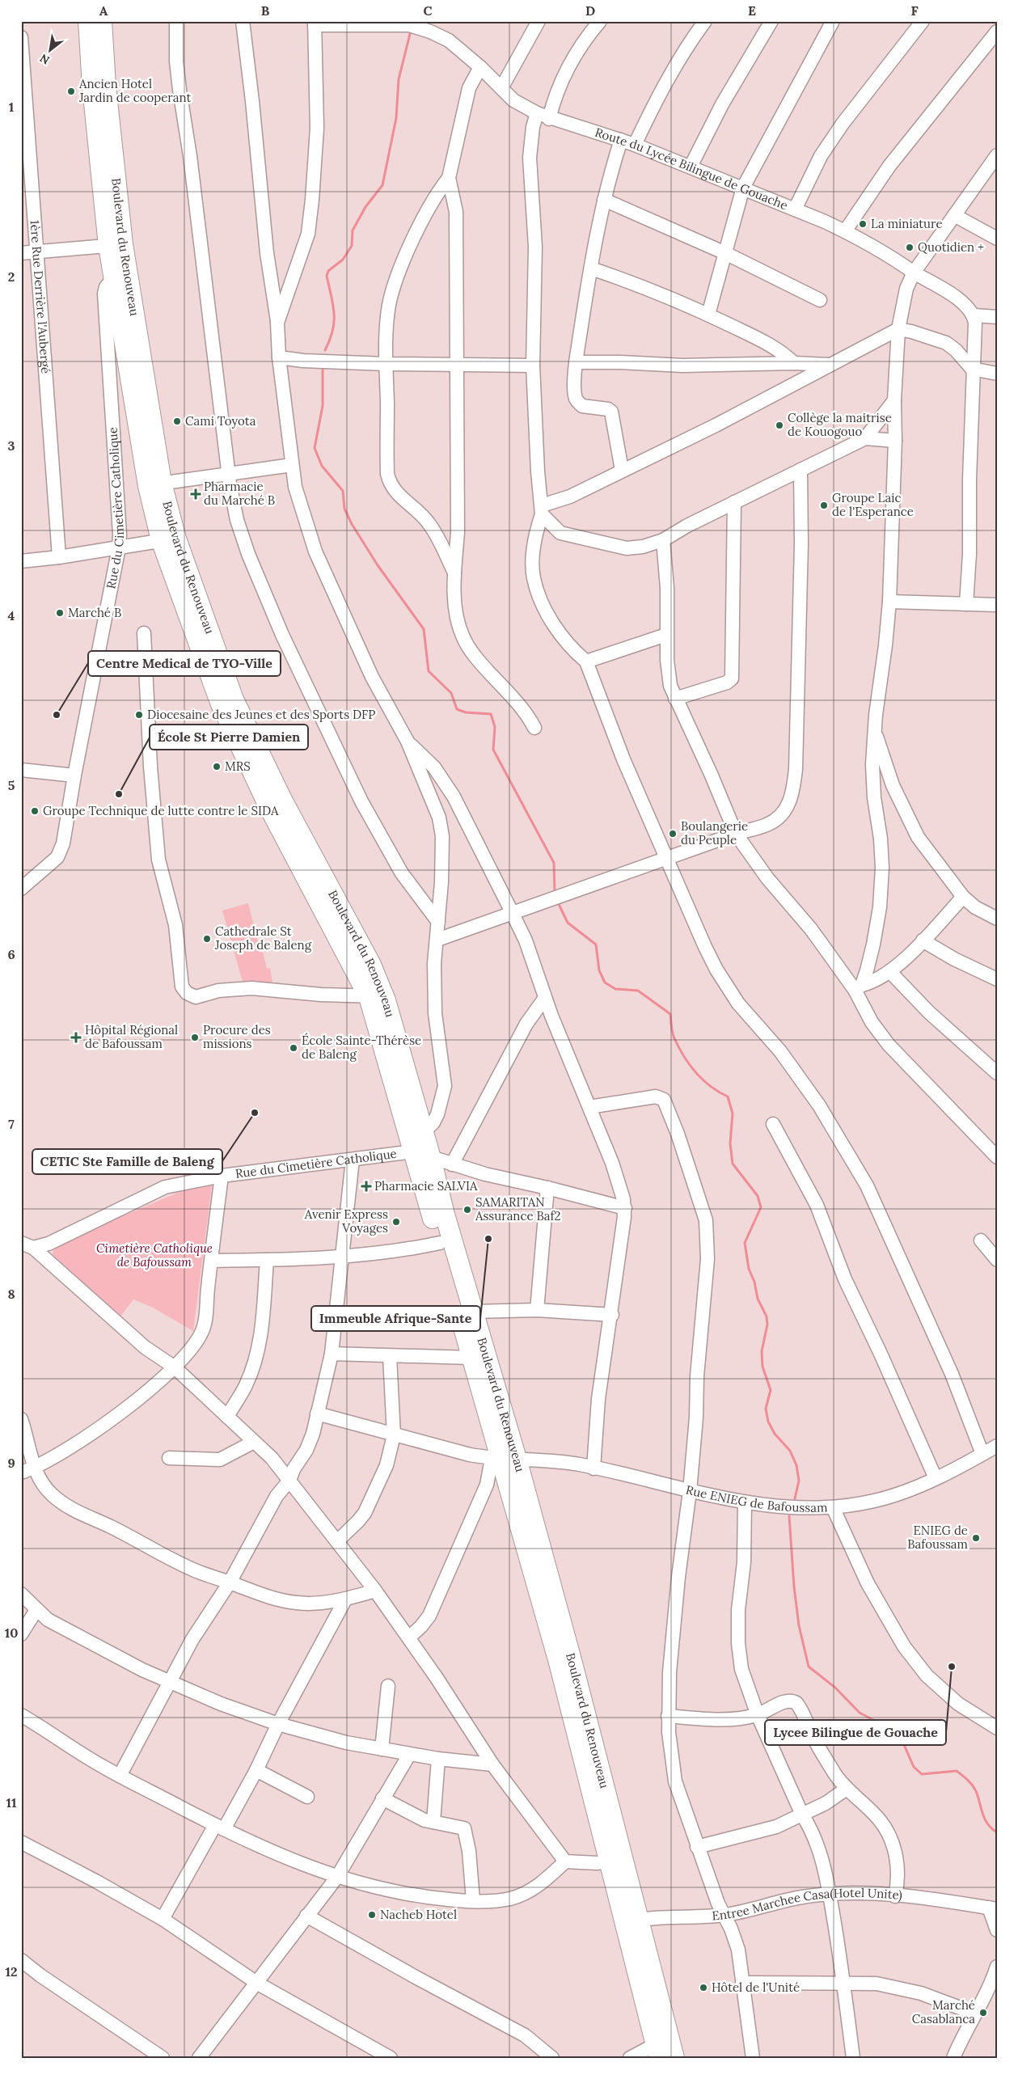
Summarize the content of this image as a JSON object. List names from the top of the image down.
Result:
{
  "streets": {
    "highway": ["Boulevard du Renouveau"],
    "street": [
      "Route du Lycée Bilingue de Gouache",
      "1ère Rue Derrière l'Aubergé",
      "Rue du Cimetière Catholique",
      "Rue ENIEG de Bafoussam",
      "Entree Marchee Casa(Hotel Unite)"
    ]
  },
  "crossings": [
    ["Boulevard du Renouveau", "Rue du Cimetière Catholique"],
    ["Boulevard du Renouveau", "Rue ENIEG de Bafoussam"],
    ["Boulevard du Renouveau", "Entree Marchee Casa(Hotel Unite)"]
  ],
  "parks": ["Cimetière Catholique de Bafoussam"],
  "places": {
    "other": [
      "Ancien Hotel Jardin de cooperant",
      "La miniature",
      "Quotidien +",
      "Cami Toyota",
      "Collège la maitrise de Kouogouo",
      "Groupe Laic de l'Esperance",
      "Marché B",
      "Centre Medical de TYO-Ville",
      "Diocesaine des Jeunes et des Sports DFP",
      "MRS",
      "École St Pierre Damien",
      "Groupe Technique de lutte contre le SIDA",
      "Boulangerie du Peuple",
      "Cathedrale St Joseph de Baleng",
      "Procure des missions",
      "École Sainte-Thérèse de Baleng",
      "CETIC Ste Famille de Baleng",
      "SAMARITAN Assurance Baf2",
      "Avenir Express Voyages",
      "Immeuble Afrique-Sante",
      "ENIEG de Bafoussam",
      "Lycee Bilingue de Gouache",
      "Nacheb Hotel",
      "Hôtel de l'Unité",
      "Marché Casablanca"
    ],
    "health": ["Pharmacie du Marché B", "Hôpital Régional de Bafoussam", "Pharmacie SALVIA"]
  },
  "north": "bottom left",
  "grid": {
    "columns": [
      "A",
      "B",
      "C",
      "D",
      "E",
      "F"
    ],
    "rows": [
      "1",
      "2",
      "3",
      "4",
      "5",
      "6",
      "7",
      "8",
      "9",
      "10",
      "11",
      "12"
    ]
  }
}
